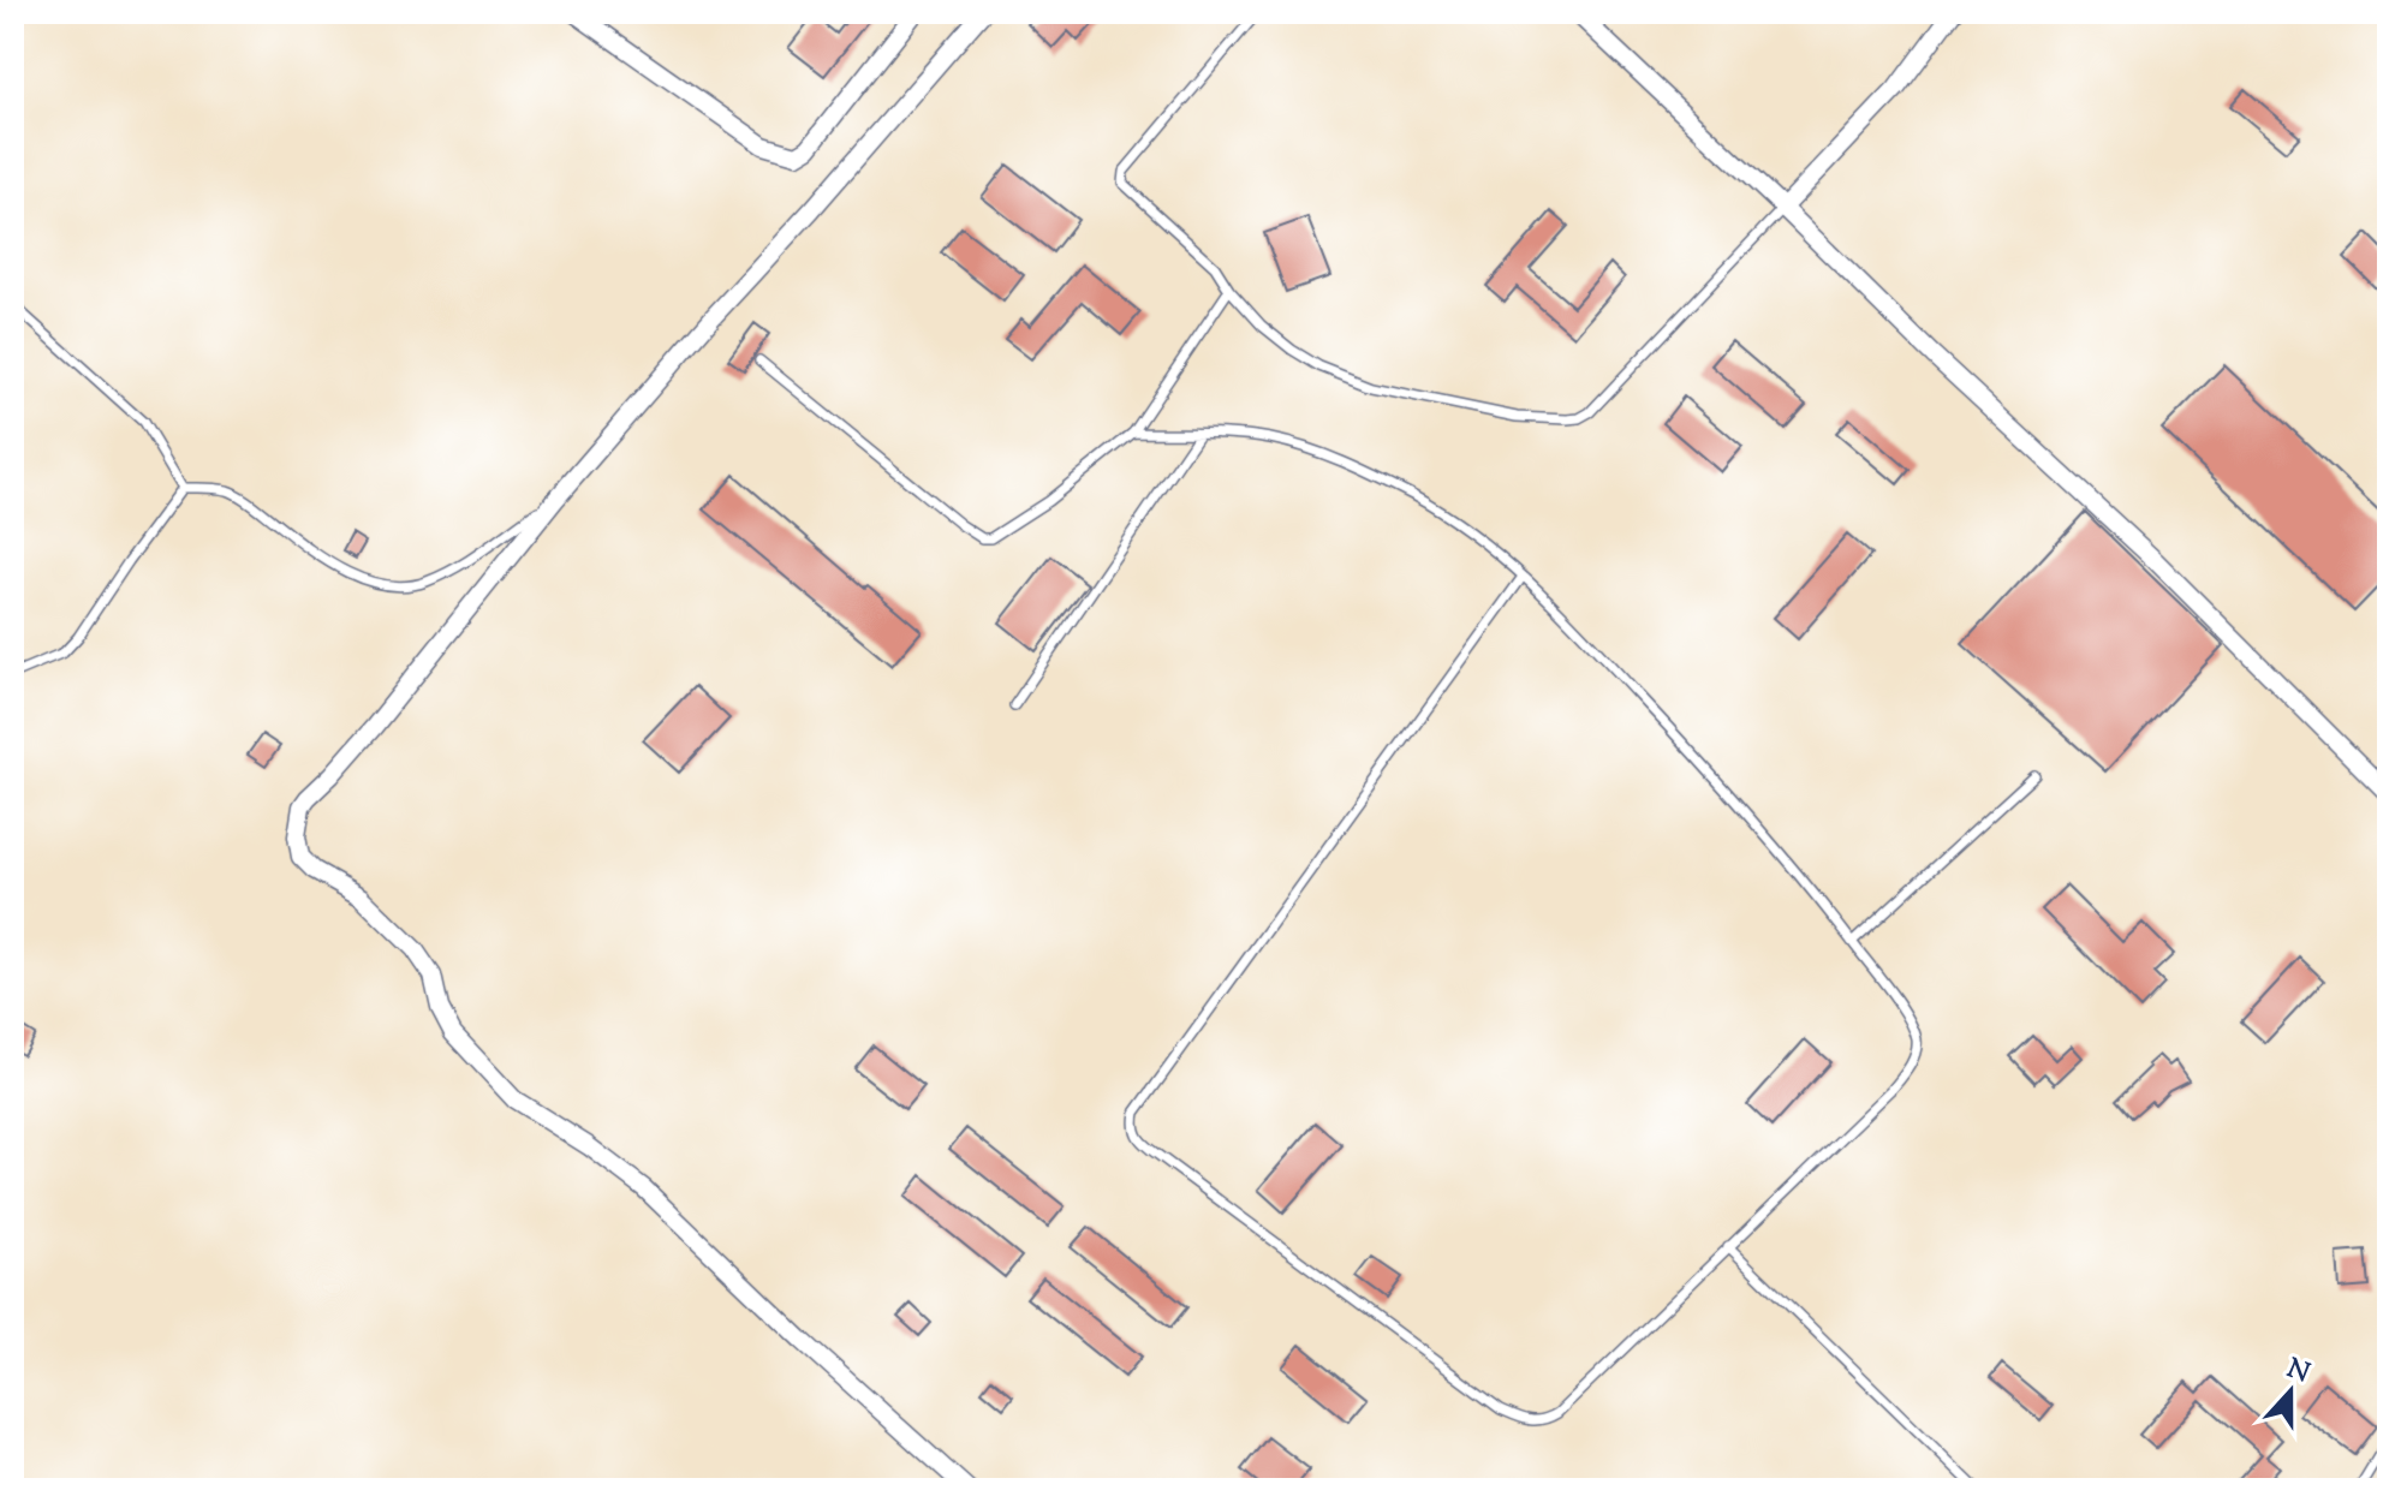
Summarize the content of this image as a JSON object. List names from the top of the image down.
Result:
{
  "north": "top"
}
